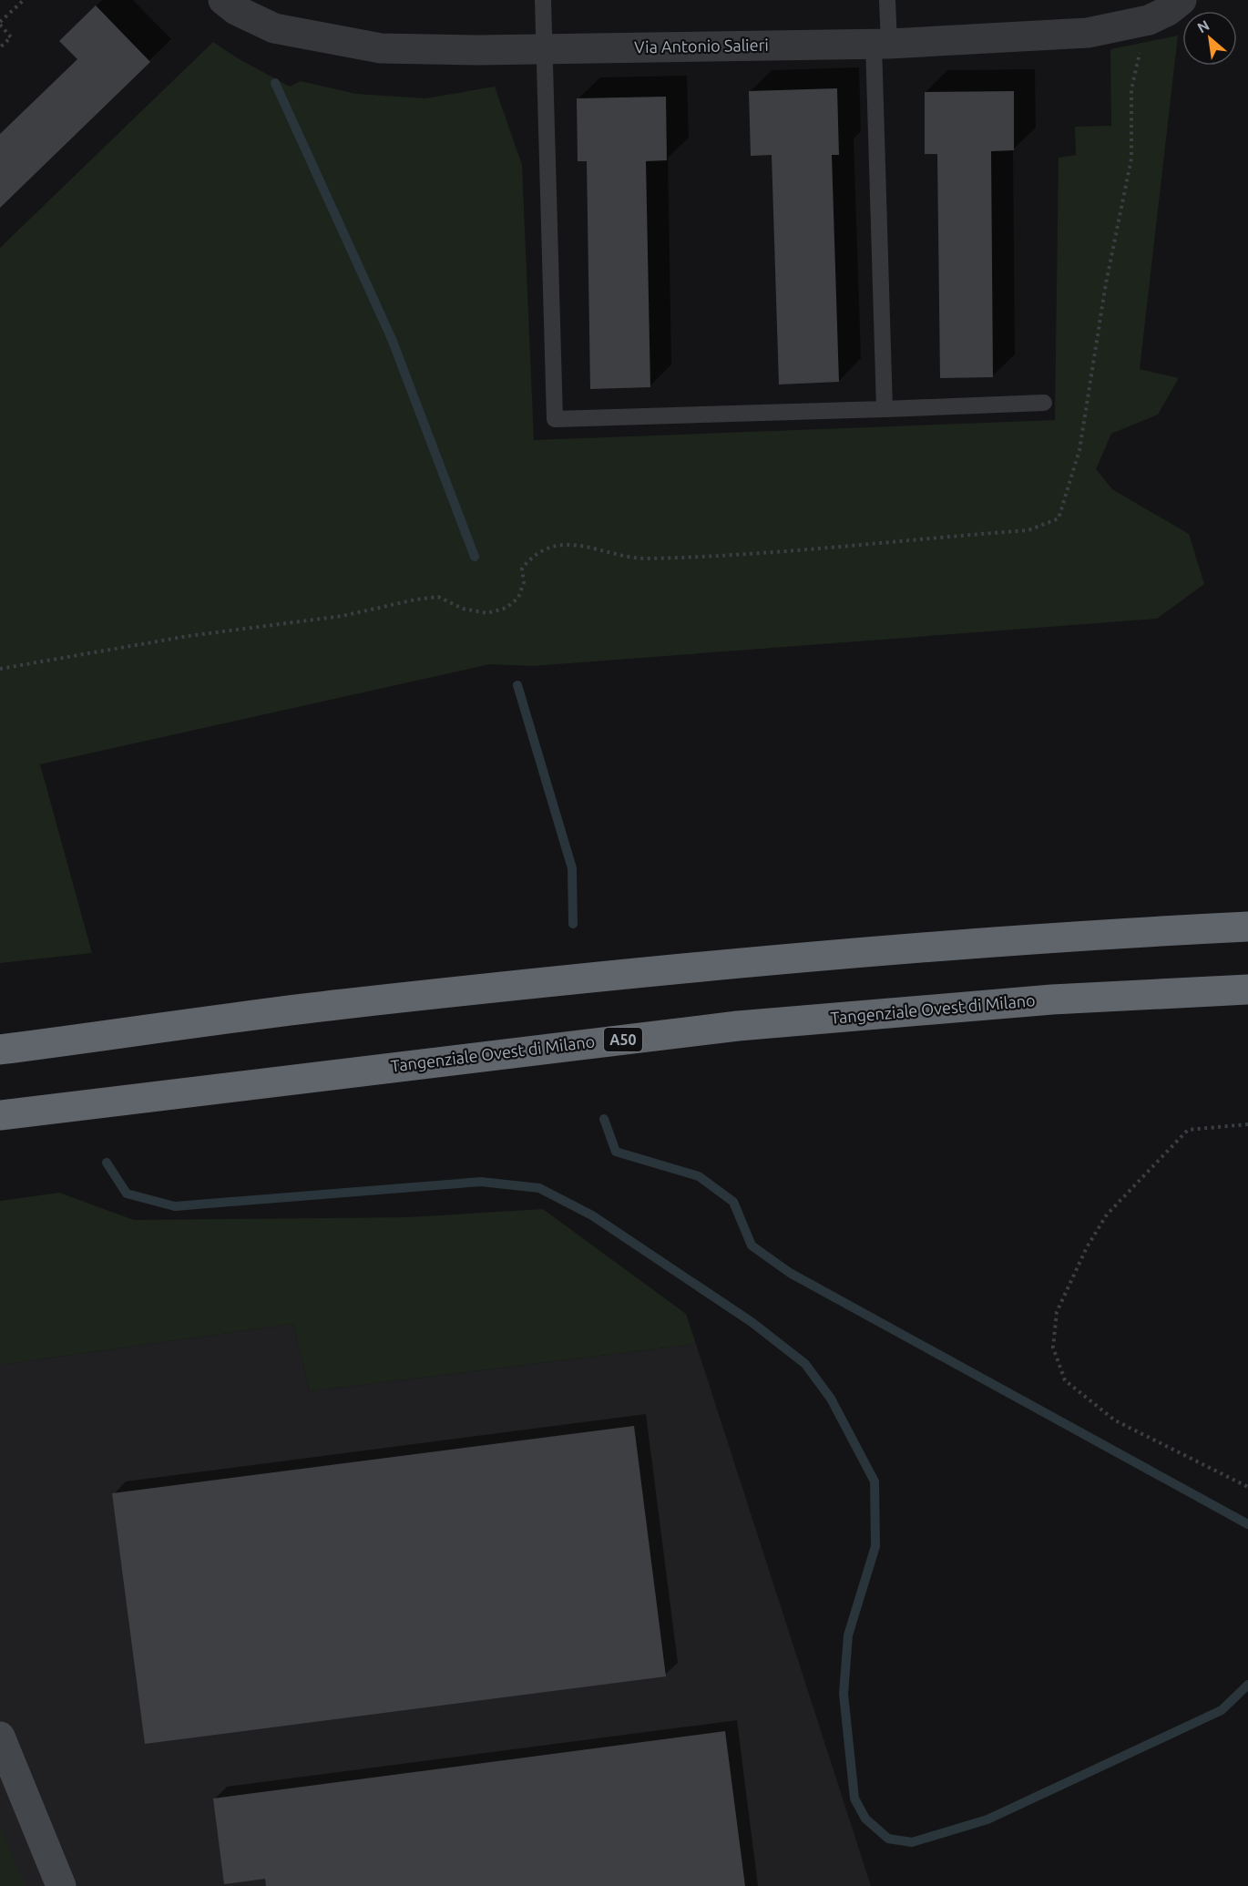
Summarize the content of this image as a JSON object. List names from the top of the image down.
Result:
{
  "streets": {
    "highway": ["Tangenziale Ovest di Milano", "A50"],
    "street": ["Via Antonio Salieri"]
  },
  "north": "top left"
}
